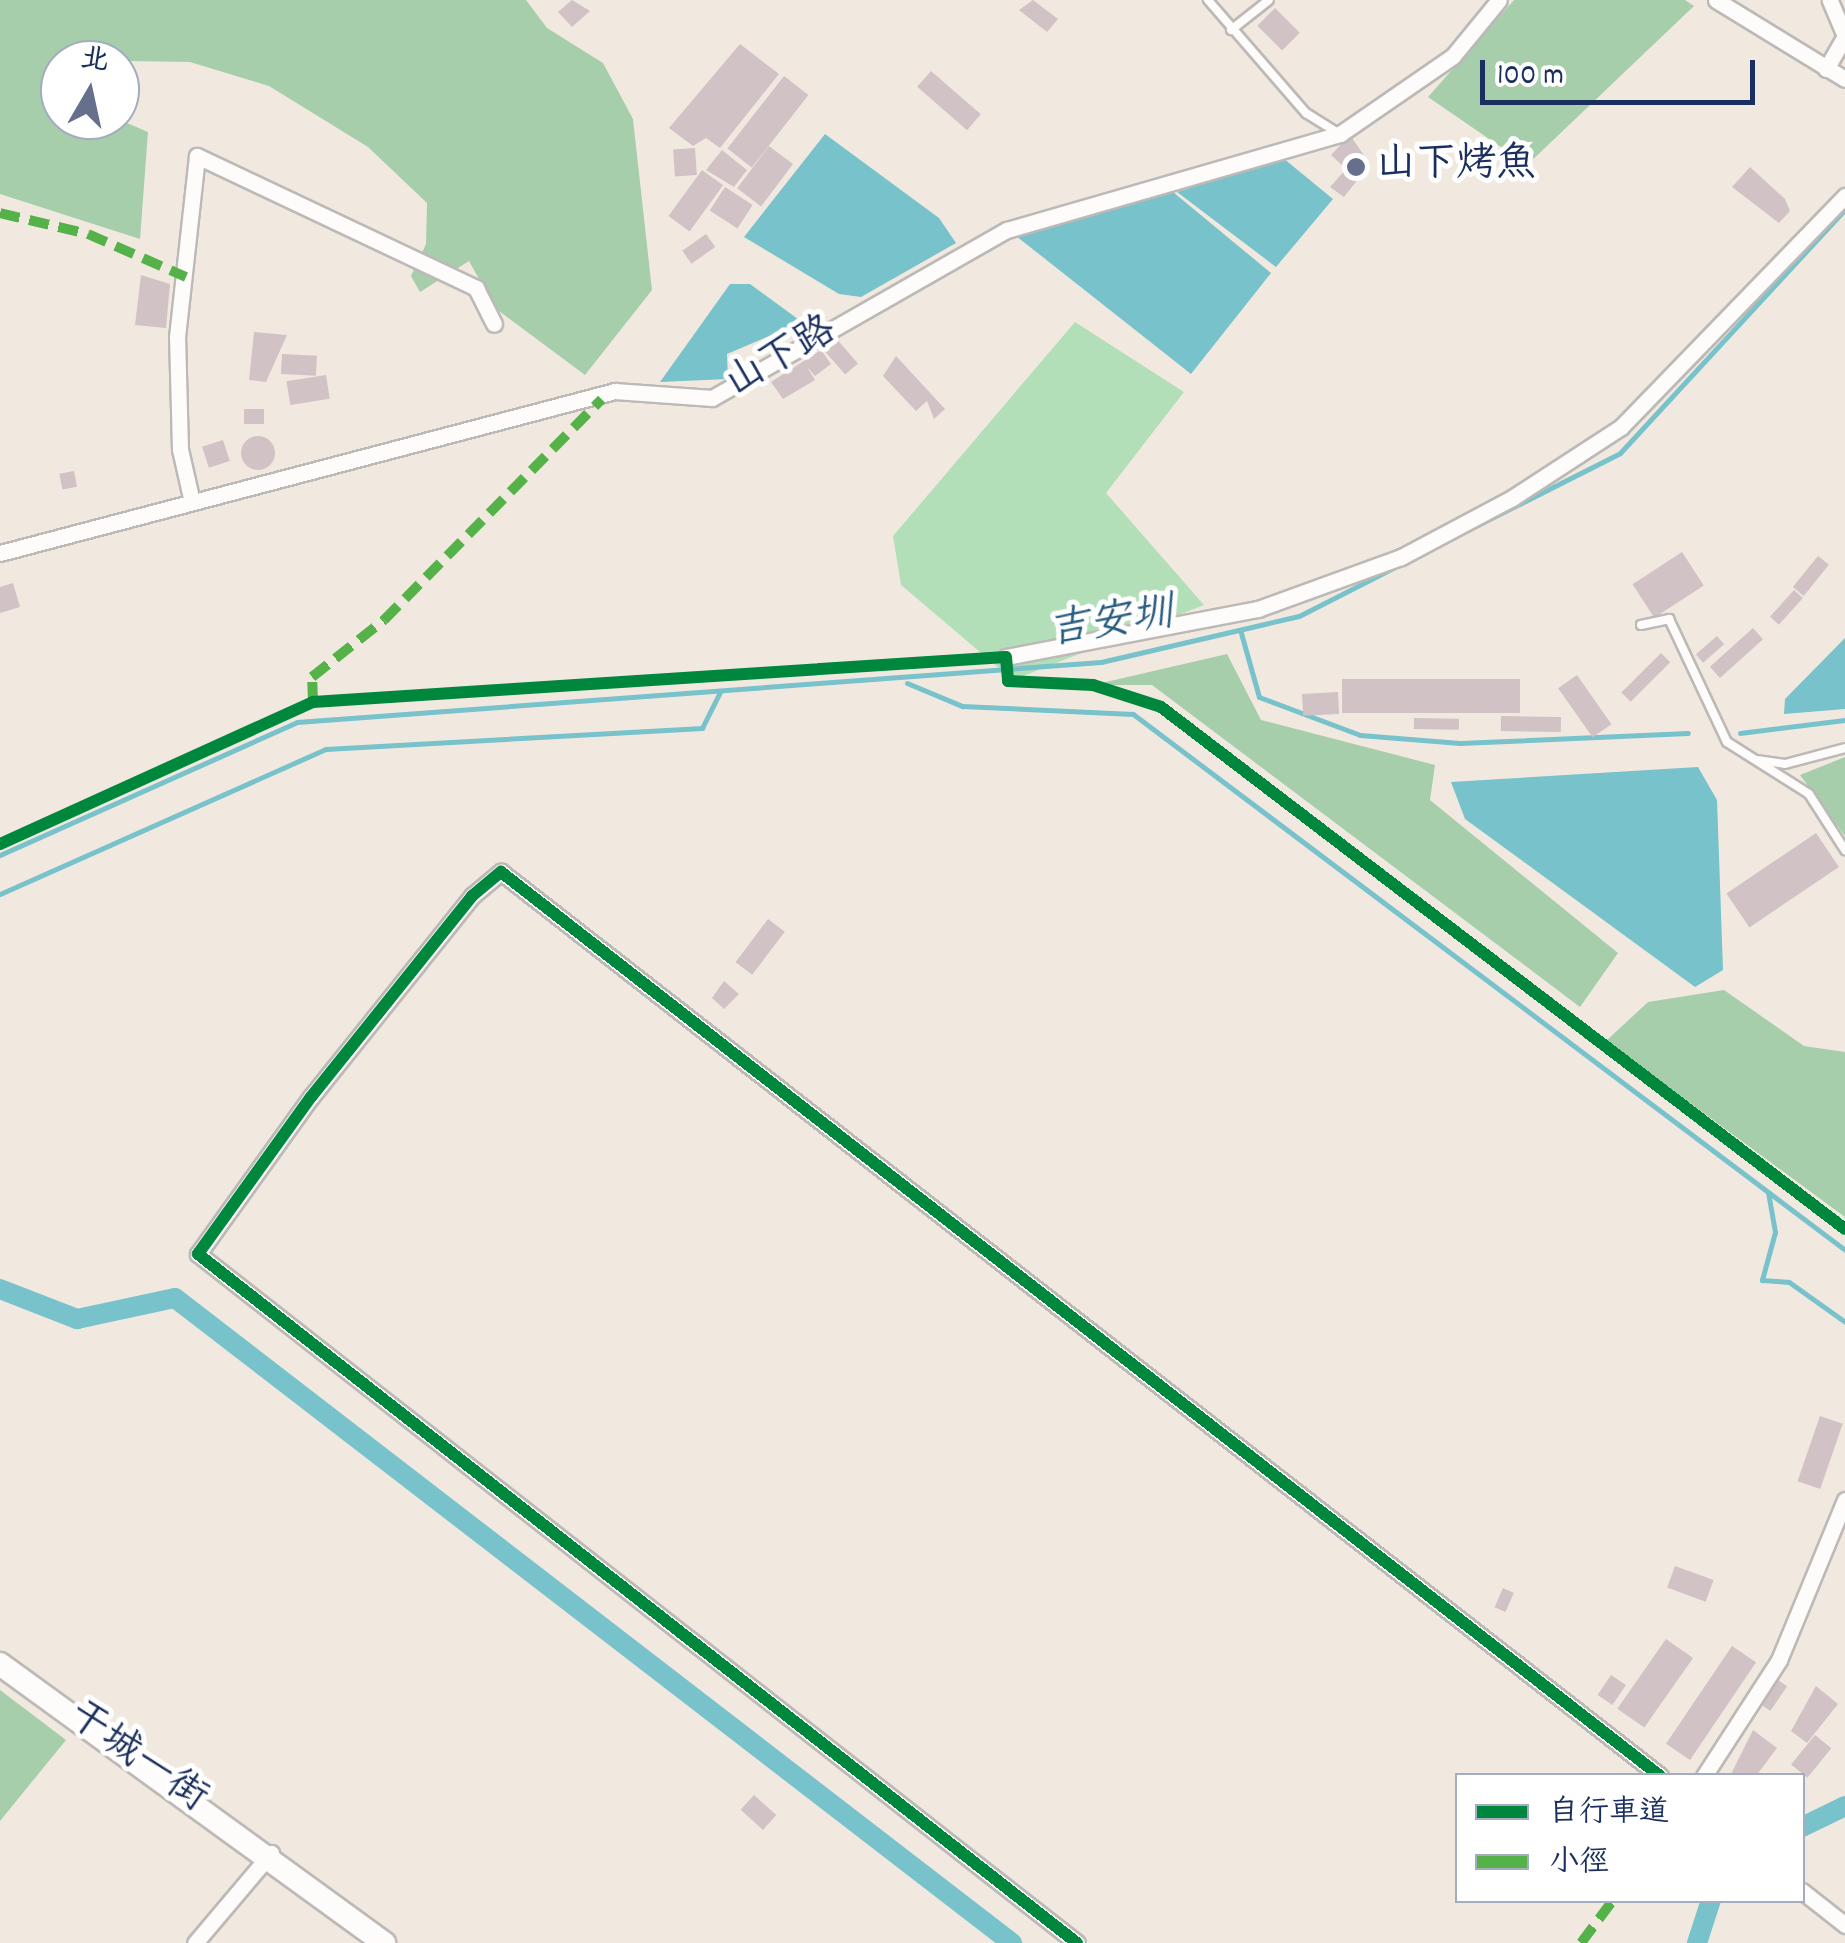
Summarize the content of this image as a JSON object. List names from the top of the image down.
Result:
{
  "streets": {
    "street": ["山下路", "干城一街"]
  },
  "water": ["吉安圳"],
  "places": ["山下烤魚"],
  "legend": ["自行車道", "小徑"],
  "scale_bar": "100 m",
  "north": "top"
}
